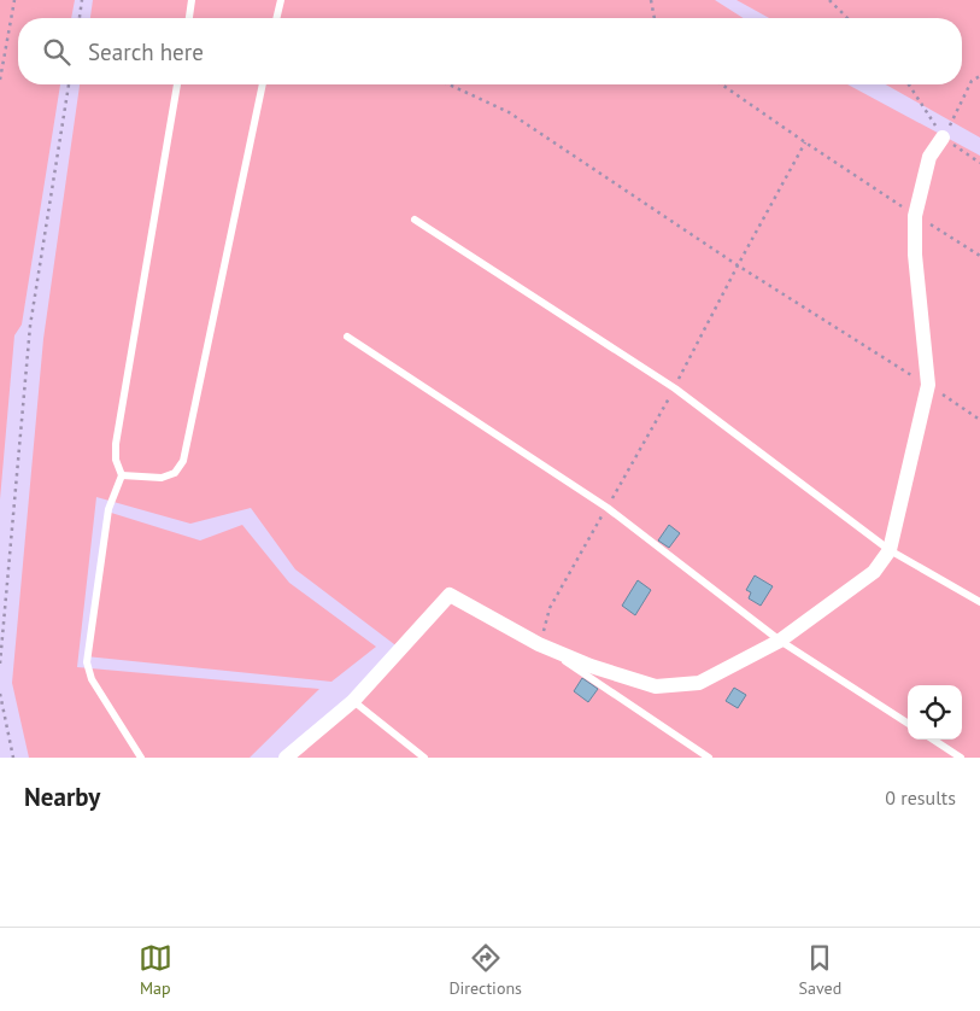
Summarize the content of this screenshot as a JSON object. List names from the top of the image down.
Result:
{
  "page": {
    "search": "Search here",
    "heading": ["Nearby", "0 results"],
    "nav": ["Map", "Directions", "Saved"]
  }
}
